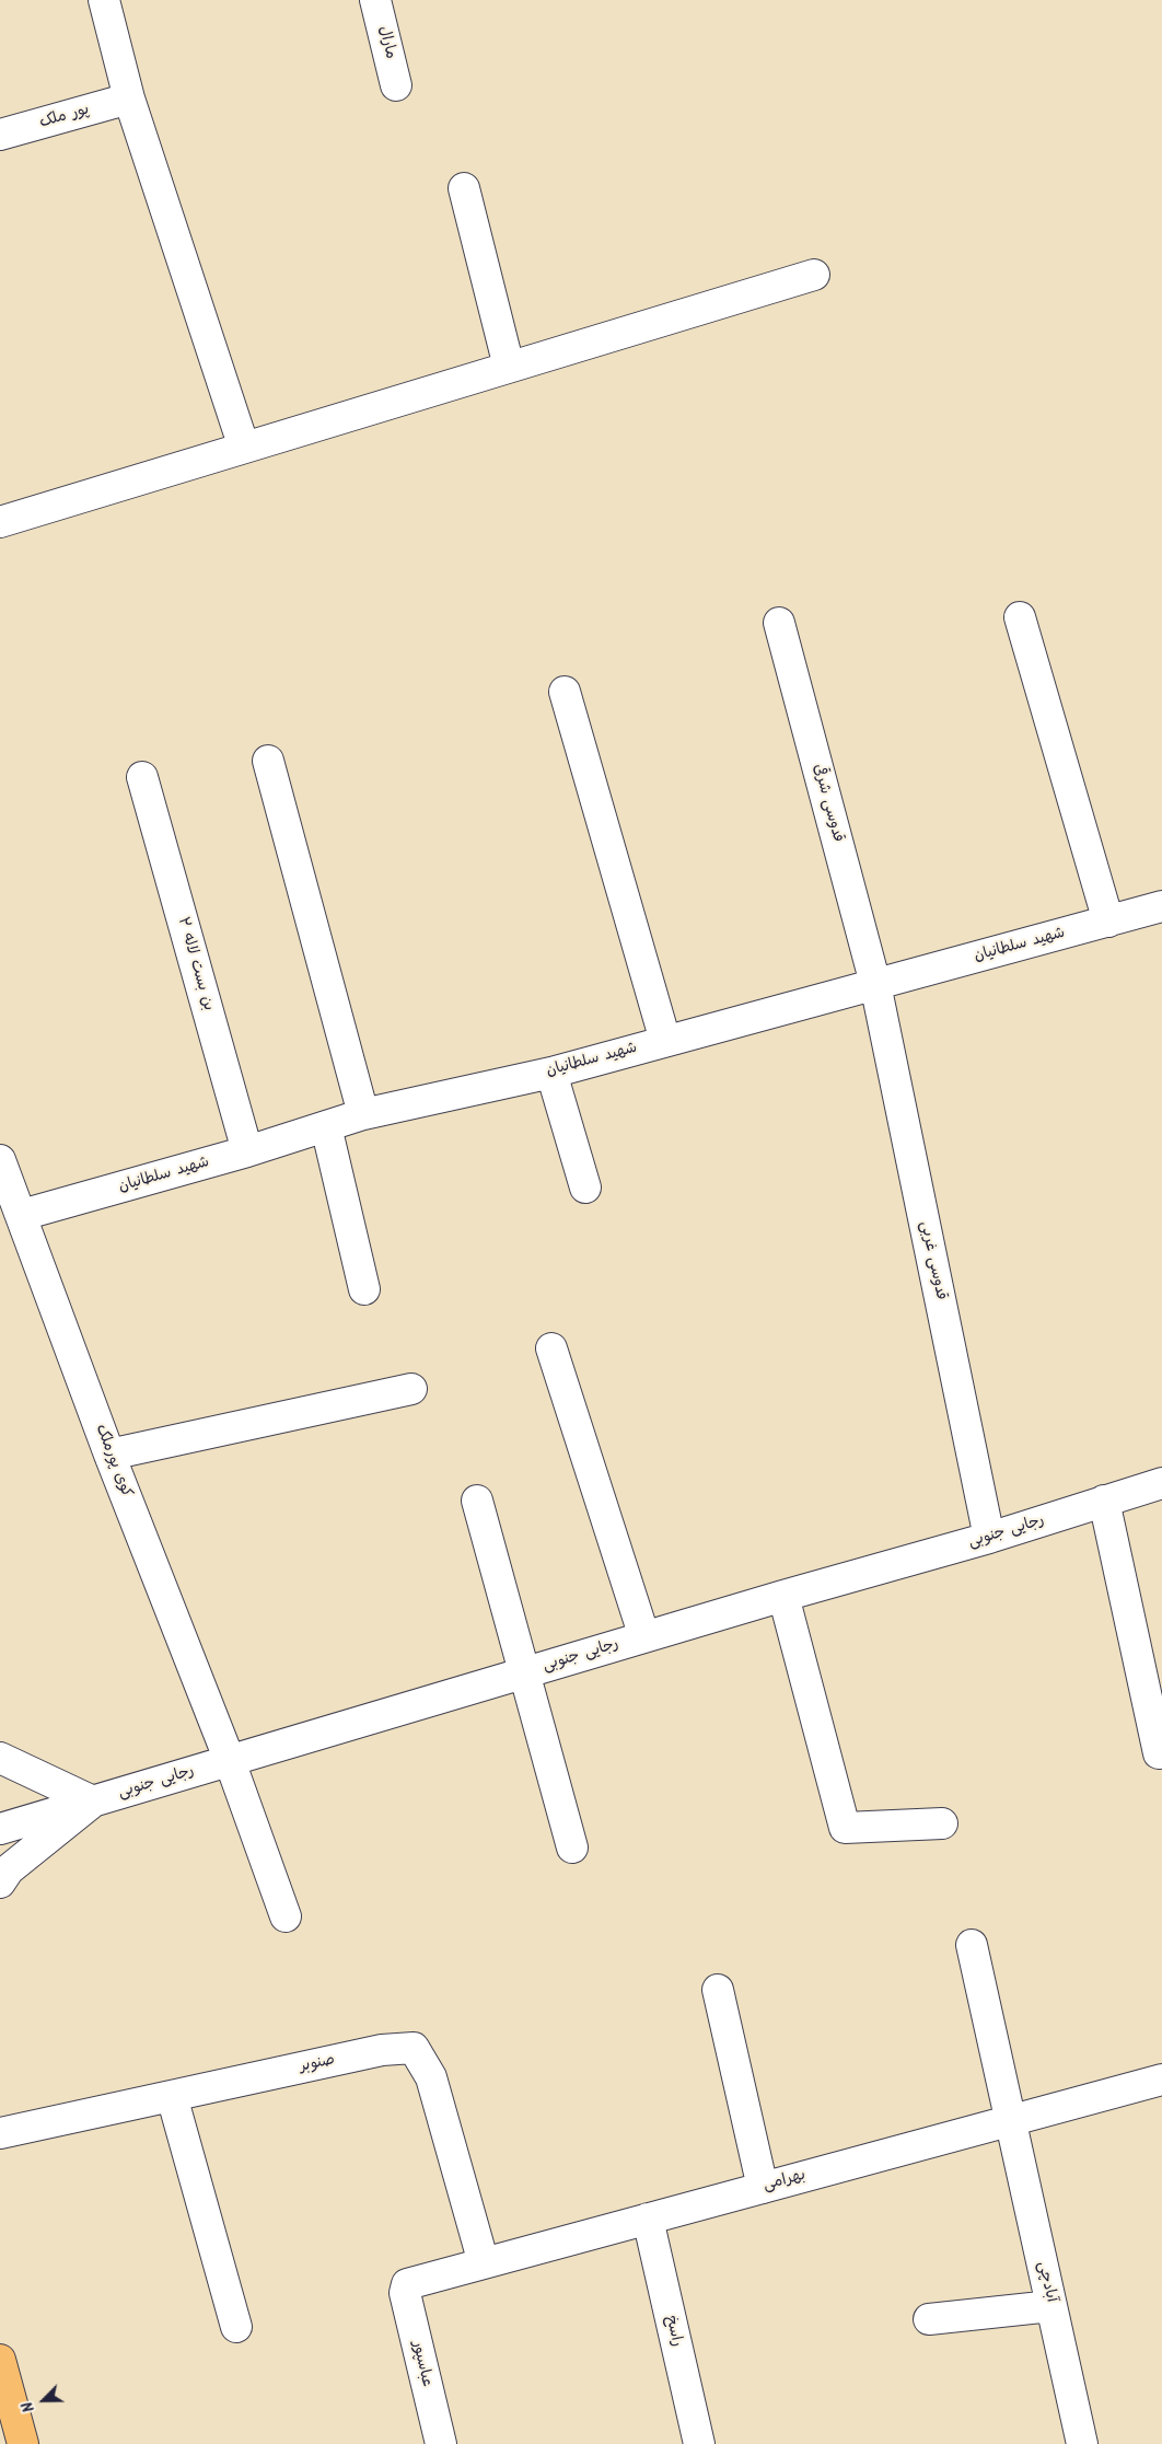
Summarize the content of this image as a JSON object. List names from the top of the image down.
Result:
{
  "streets": {
    "street": [
      "مارال",
      "پور ملک",
      "قدوسی شرقی",
      "شهید سلطانیان",
      "بن بست لاله ۲",
      "قدوسی غربی",
      "کوی پورملک",
      "رجایی جنوبی",
      "صنوبر",
      "بهرامی",
      "آبادچی",
      "راسخ",
      "عباسپور"
    ]
  },
  "crossings": [
    ["قدوسی شرقی", "شهید سلطانیان"],
    ["قدوسی شرقی", "قدوسی غربی"],
    ["شهید سلطانیان", "بن بست لاله ۲"],
    ["شهید سلطانیان", "قدوسی غربی"],
    ["شهید سلطانیان", "کوی پورملک"],
    ["قدوسی غربی", "رجایی جنوبی"],
    ["کوی پورملک", "رجایی جنوبی"],
    ["صنوبر", "بهرامی"],
    ["بهرامی", "آبادچی"],
    ["بهرامی", "راسخ"],
    ["بهرامی", "عباسپور"]
  ],
  "north": "bottom left"
}
